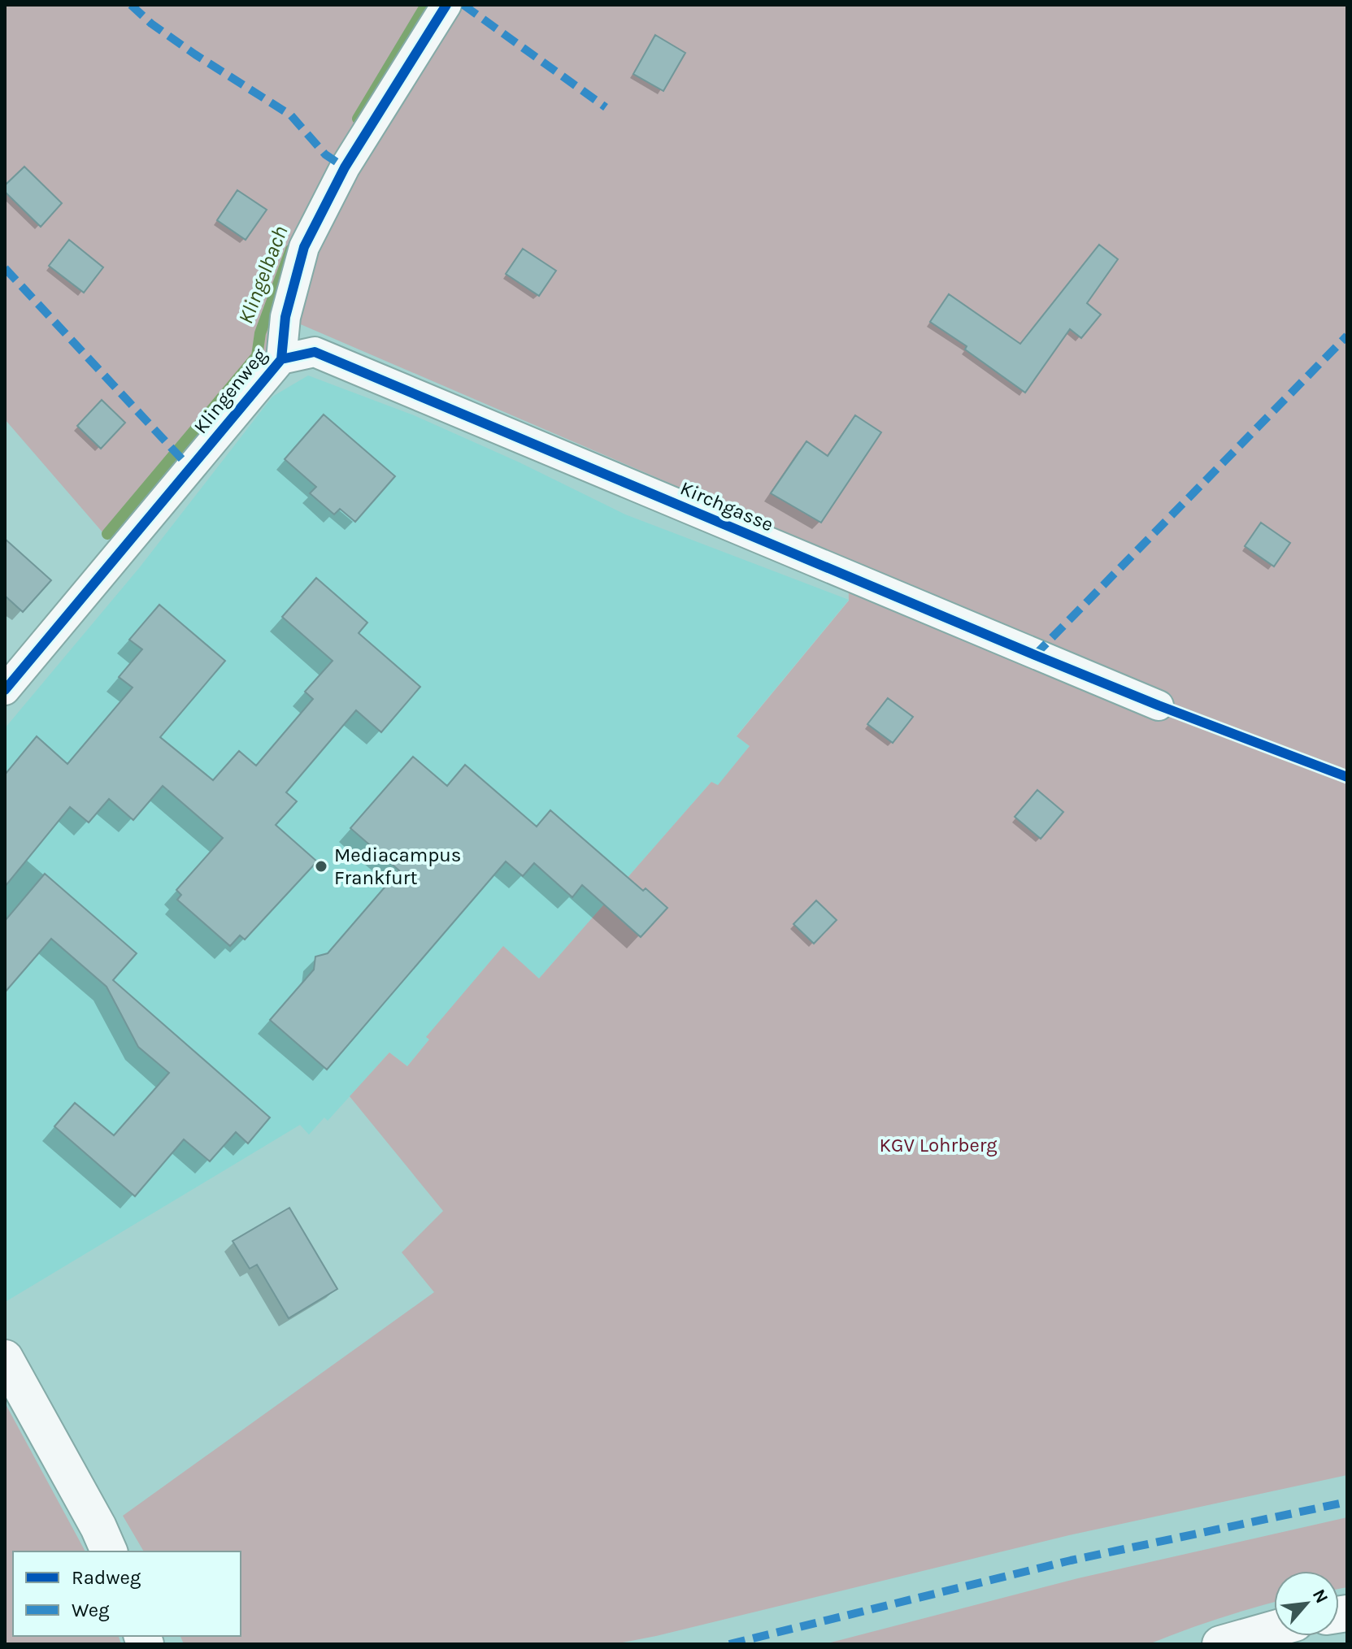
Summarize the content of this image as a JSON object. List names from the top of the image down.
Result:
{
  "streets": {
    "street": ["Klingenweg", "Kirchgasse"]
  },
  "crossings": [
    ["Klingenweg", "Kirchgasse"]
  ],
  "water": ["Klingelbach"],
  "parks": ["KGV Lohrberg"],
  "places": ["Mediacampus Frankfurt"],
  "legend": ["Radweg", "Weg"],
  "north": "top right"
}
